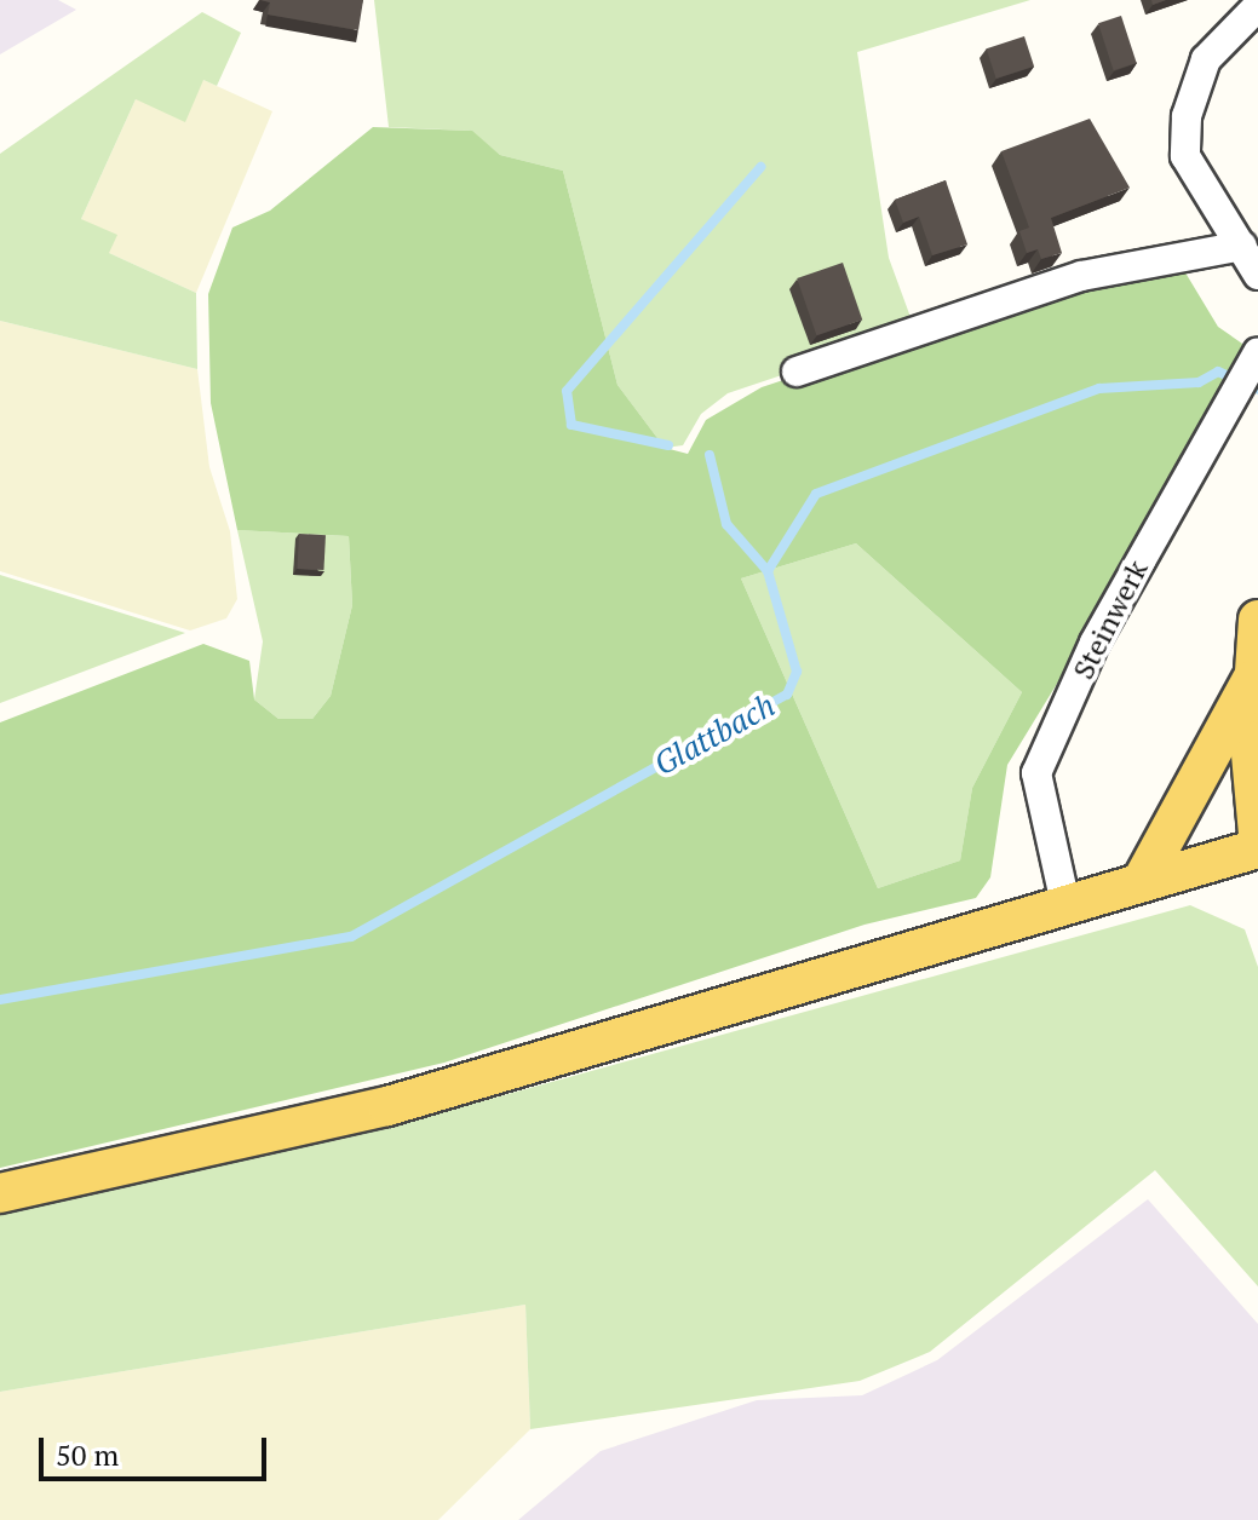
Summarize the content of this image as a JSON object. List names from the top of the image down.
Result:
{
  "streets": {
    "lane": ["Steinwerk"]
  },
  "water": ["Glattbach"],
  "scale_bar": "50 m"
}
